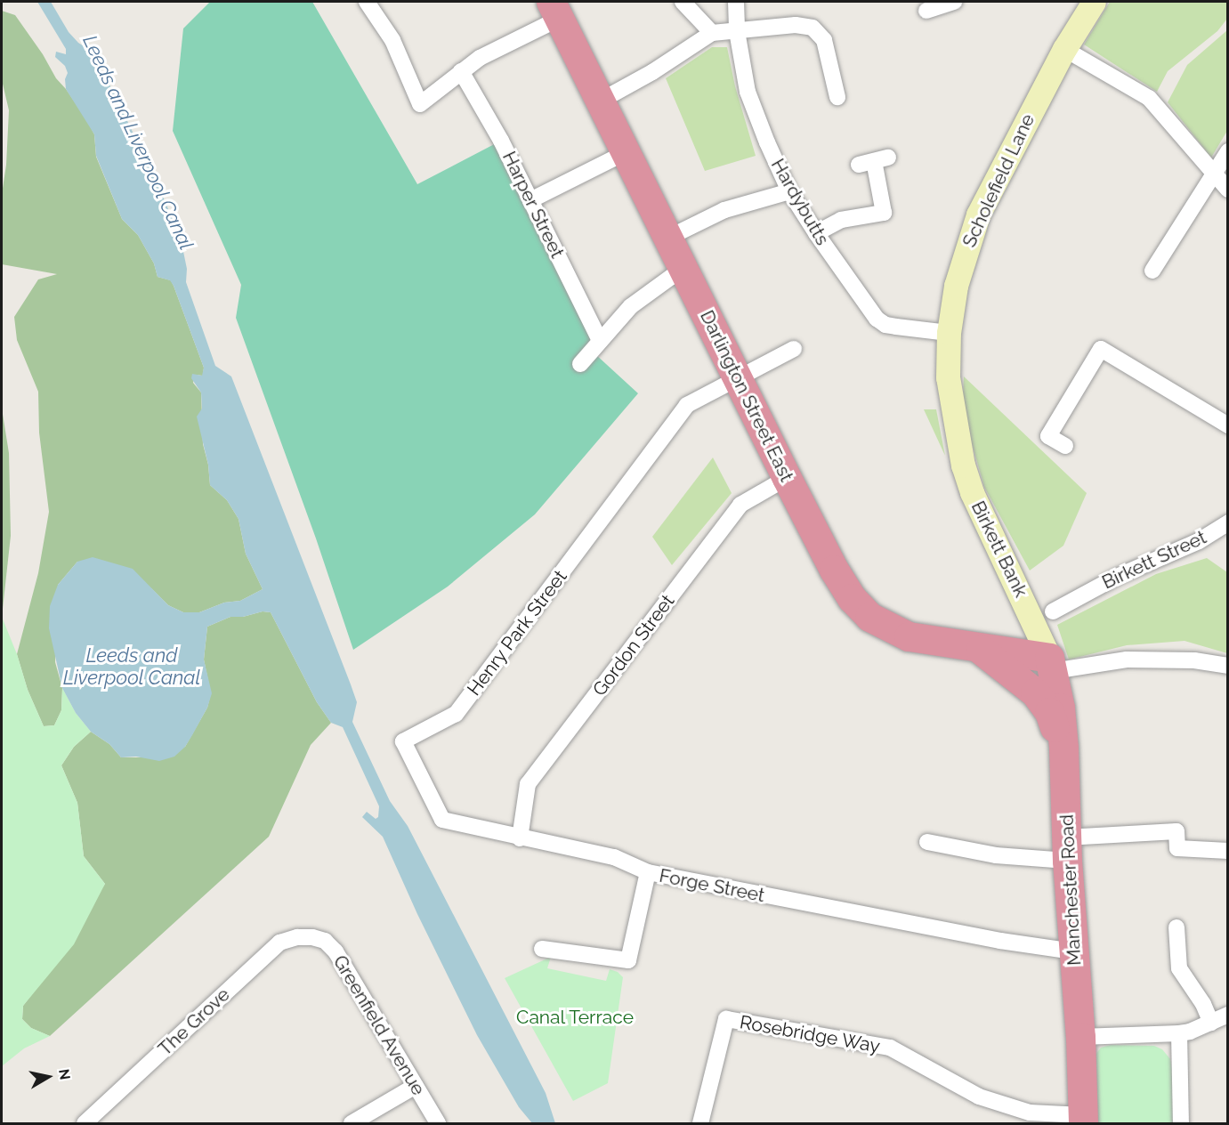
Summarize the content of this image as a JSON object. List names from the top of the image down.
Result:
{
  "streets": {
    "highway": ["Darlington Street East", "Manchester Road"],
    "street": [
      "Scholefield Lane",
      "Hardybutts",
      "Harper Street",
      "Birkett Bank",
      "Birkett Street",
      "Henry Park Street",
      "Gordon Street",
      "Forge Street",
      "The Grove",
      "Greenfield Avenue",
      "Rosebridge Way"
    ]
  },
  "crossings": [
    ["Scholefield Lane", "Hardybutts"],
    ["Scholefield Lane", "Birkett Bank"],
    ["Darlington Street East", "Birkett Bank"],
    ["Darlington Street East", "Henry Park Street"],
    ["Darlington Street East", "Gordon Street"],
    ["Darlington Street East", "Manchester Road"],
    ["Birkett Bank", "Manchester Road"],
    ["Henry Park Street", "Forge Street"],
    ["Gordon Street", "Forge Street"],
    ["Forge Street", "Manchester Road"],
    ["Manchester Road", "Rosebridge Way"],
    ["The Grove", "Greenfield Avenue"]
  ],
  "water": ["Leeds and Liverpool Canal"],
  "parks": ["Canal Terrace"],
  "north": "right"
}
